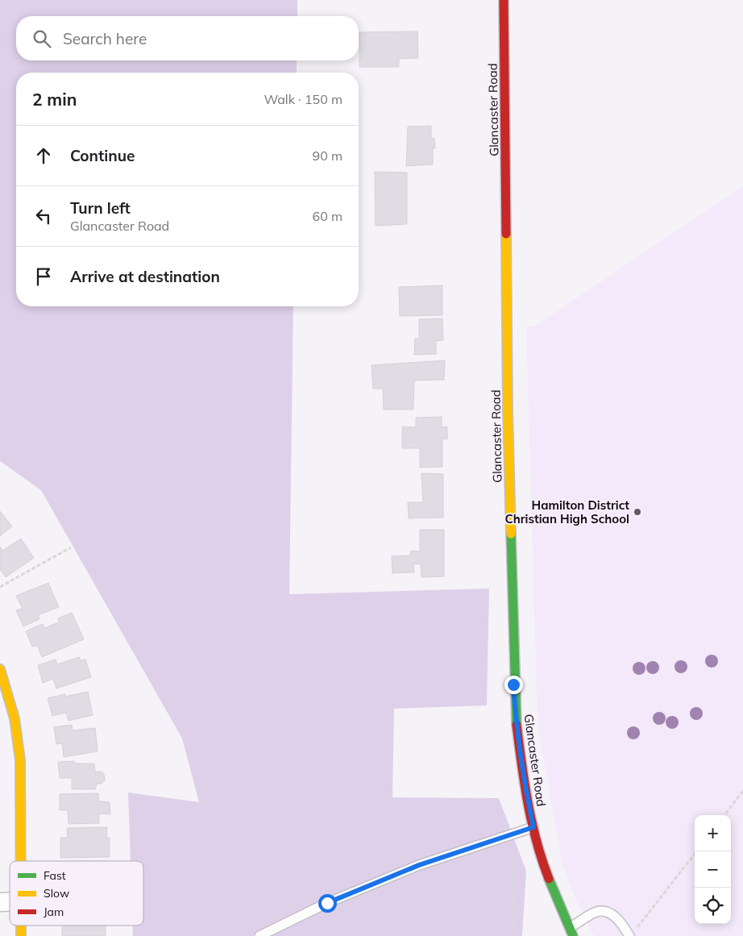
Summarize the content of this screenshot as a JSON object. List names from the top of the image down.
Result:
{
  "streets": {
    "street": ["Glancaster Road"]
  },
  "places": ["Hamilton District Christian High School"],
  "legend": ["Fast", "Slow", "Jam"],
  "page": {
    "search": "Search here",
    "heading": ["2 min", "Walk · 150 m"],
    "list": [
      ["Continue", "90 m"],
      ["Turn left", "Glancaster Road", "60 m"],
      "Arrive at destination"
    ],
    "map_buttons": ["+", "−"]
  }
}
